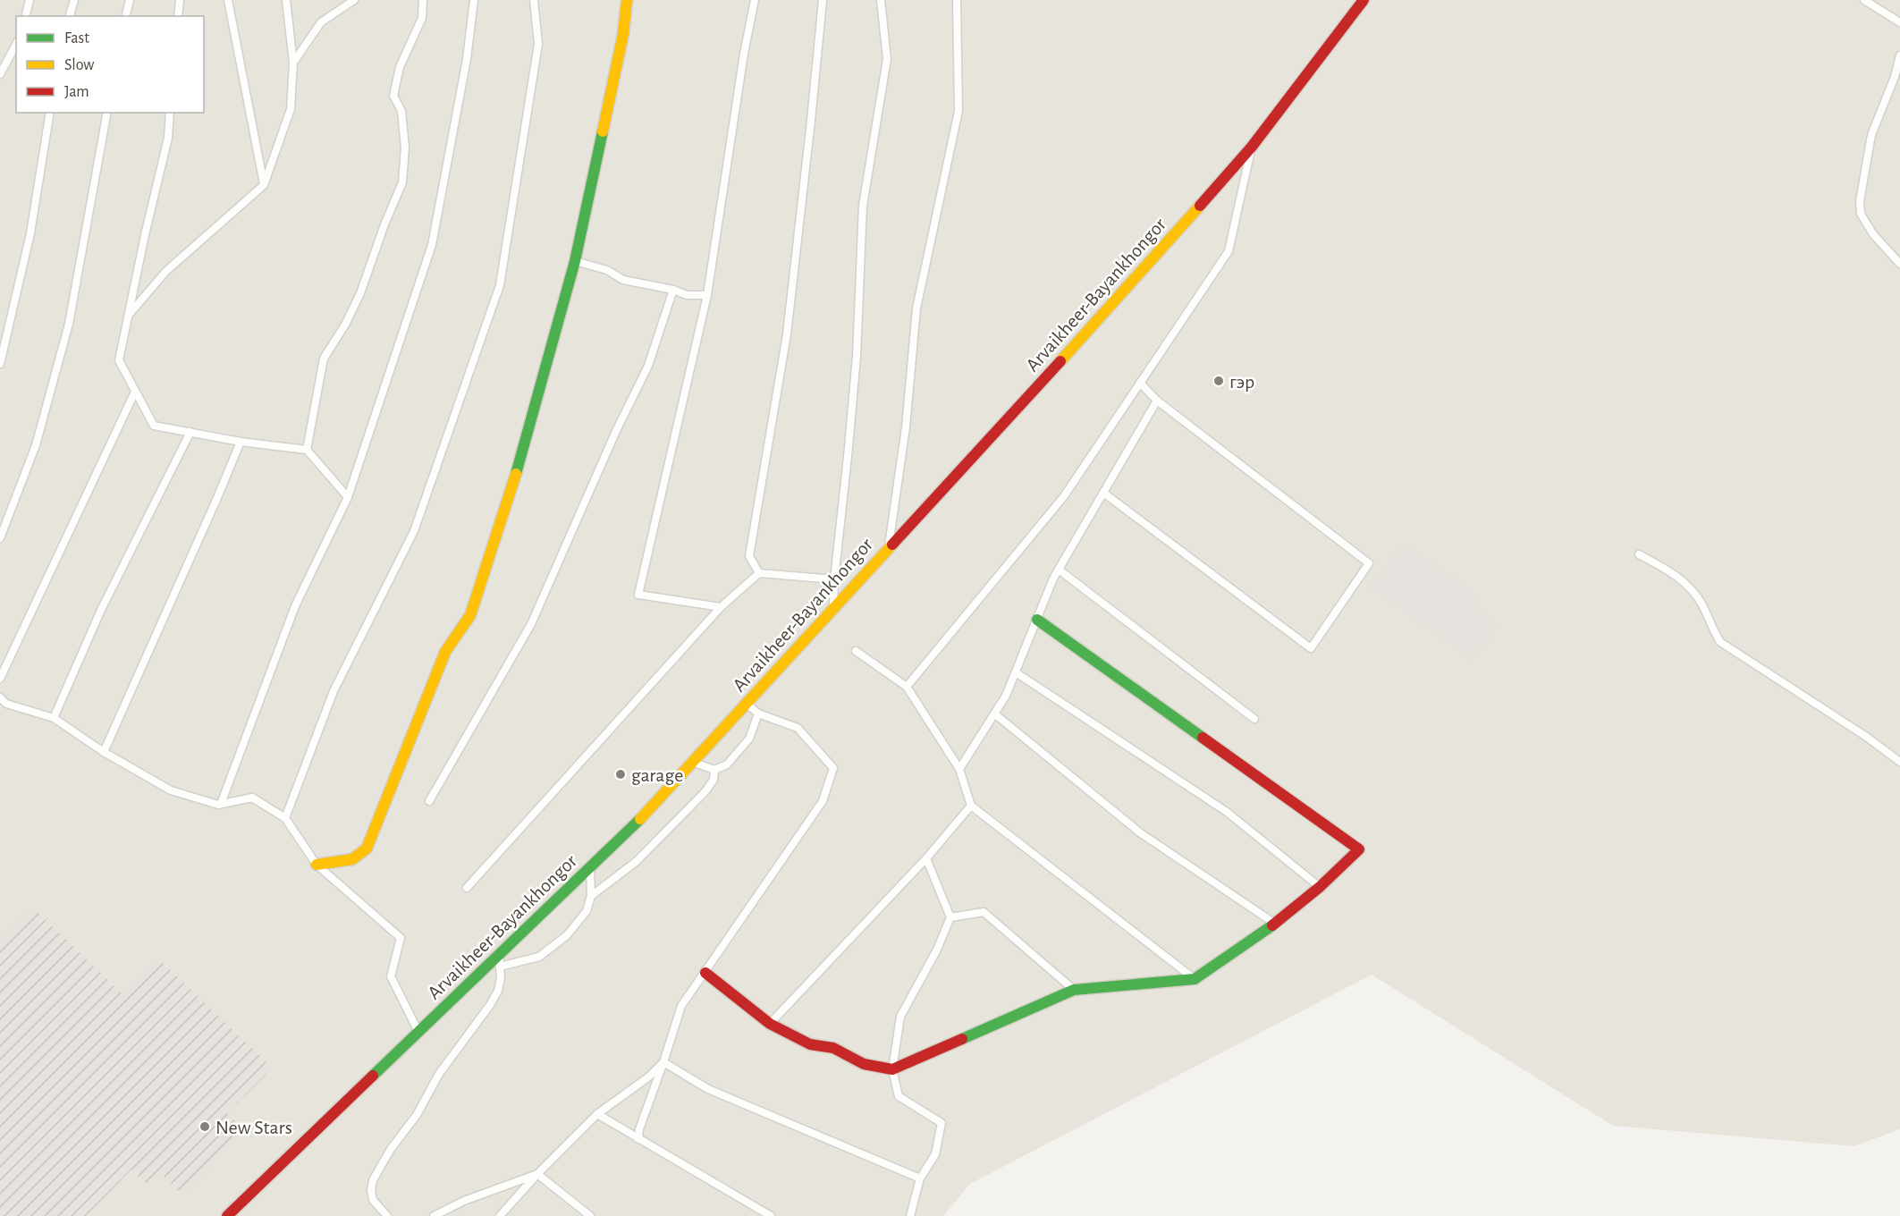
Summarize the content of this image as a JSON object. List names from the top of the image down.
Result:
{
  "streets": {
    "main road": ["Arvaikheer-Bayankhongor"]
  },
  "places": ["гэр", "garage", "New Stars"],
  "legend": ["Fast", "Slow", "Jam"]
}
